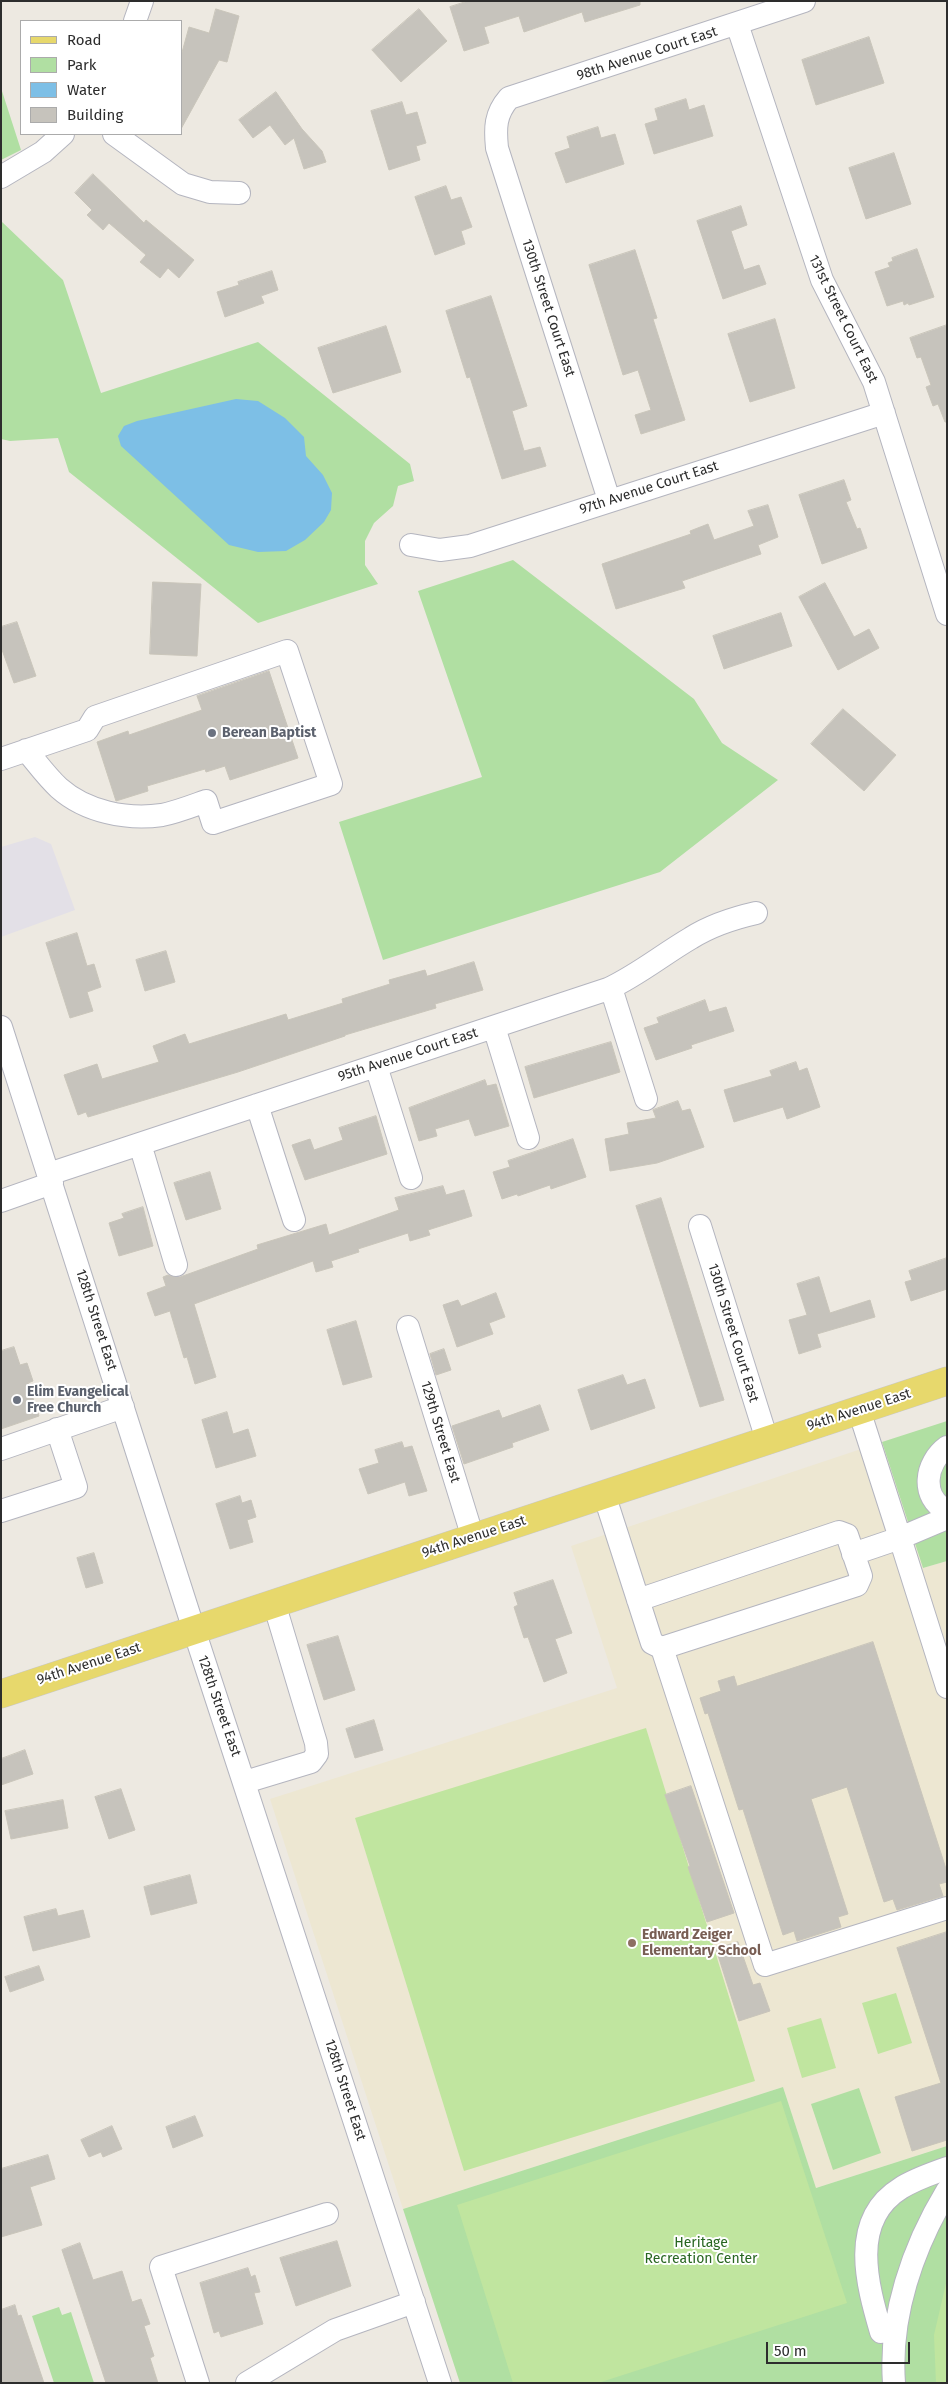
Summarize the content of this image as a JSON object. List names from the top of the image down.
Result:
{
  "streets": {
    "main road": ["94th Avenue East"],
    "street": [
      "98th Avenue Court East",
      "130th Street Court East",
      "131st Street Court East",
      "97th Avenue Court East",
      "95th Avenue Court East",
      "128th Street East",
      "129th Street East"
    ]
  },
  "crossings": [
    ["98th Avenue Court East", "130th Street Court East"],
    ["98th Avenue Court East", "131st Street Court East"],
    ["130th Street Court East", "97th Avenue Court East"],
    ["130th Street Court East", "94th Avenue East"],
    ["131st Street Court East", "97th Avenue Court East"],
    ["95th Avenue Court East", "128th Street East"],
    ["128th Street East", "94th Avenue East"],
    ["94th Avenue East", "129th Street East"]
  ],
  "parks": ["Heritage Recreation Center"],
  "places": ["Berean Baptist", "Elim Evangelical Free Church", "Edward Zeiger Elementary School"],
  "legend": [
    "Road",
    "Park",
    "Water",
    "Building"
  ],
  "scale_bar": "50 m"
}
